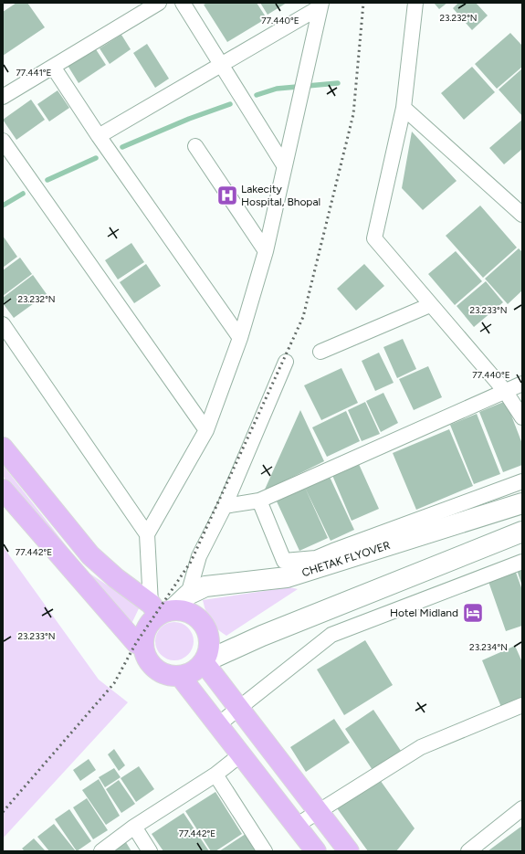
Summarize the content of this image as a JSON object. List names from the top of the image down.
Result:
{
  "streets": {
    "main road": ["CHETAK FLYOVER"]
  },
  "places": {
    "hospital": ["Lakecity Hospital, Bhopal"],
    "hotel": ["Hotel Midland"]
  },
  "coordinates": [
    "23.232°N",
    "77.440°E",
    "77.441°E",
    "23.233°N",
    "77.442°E",
    "23.234°N"
  ]
}
